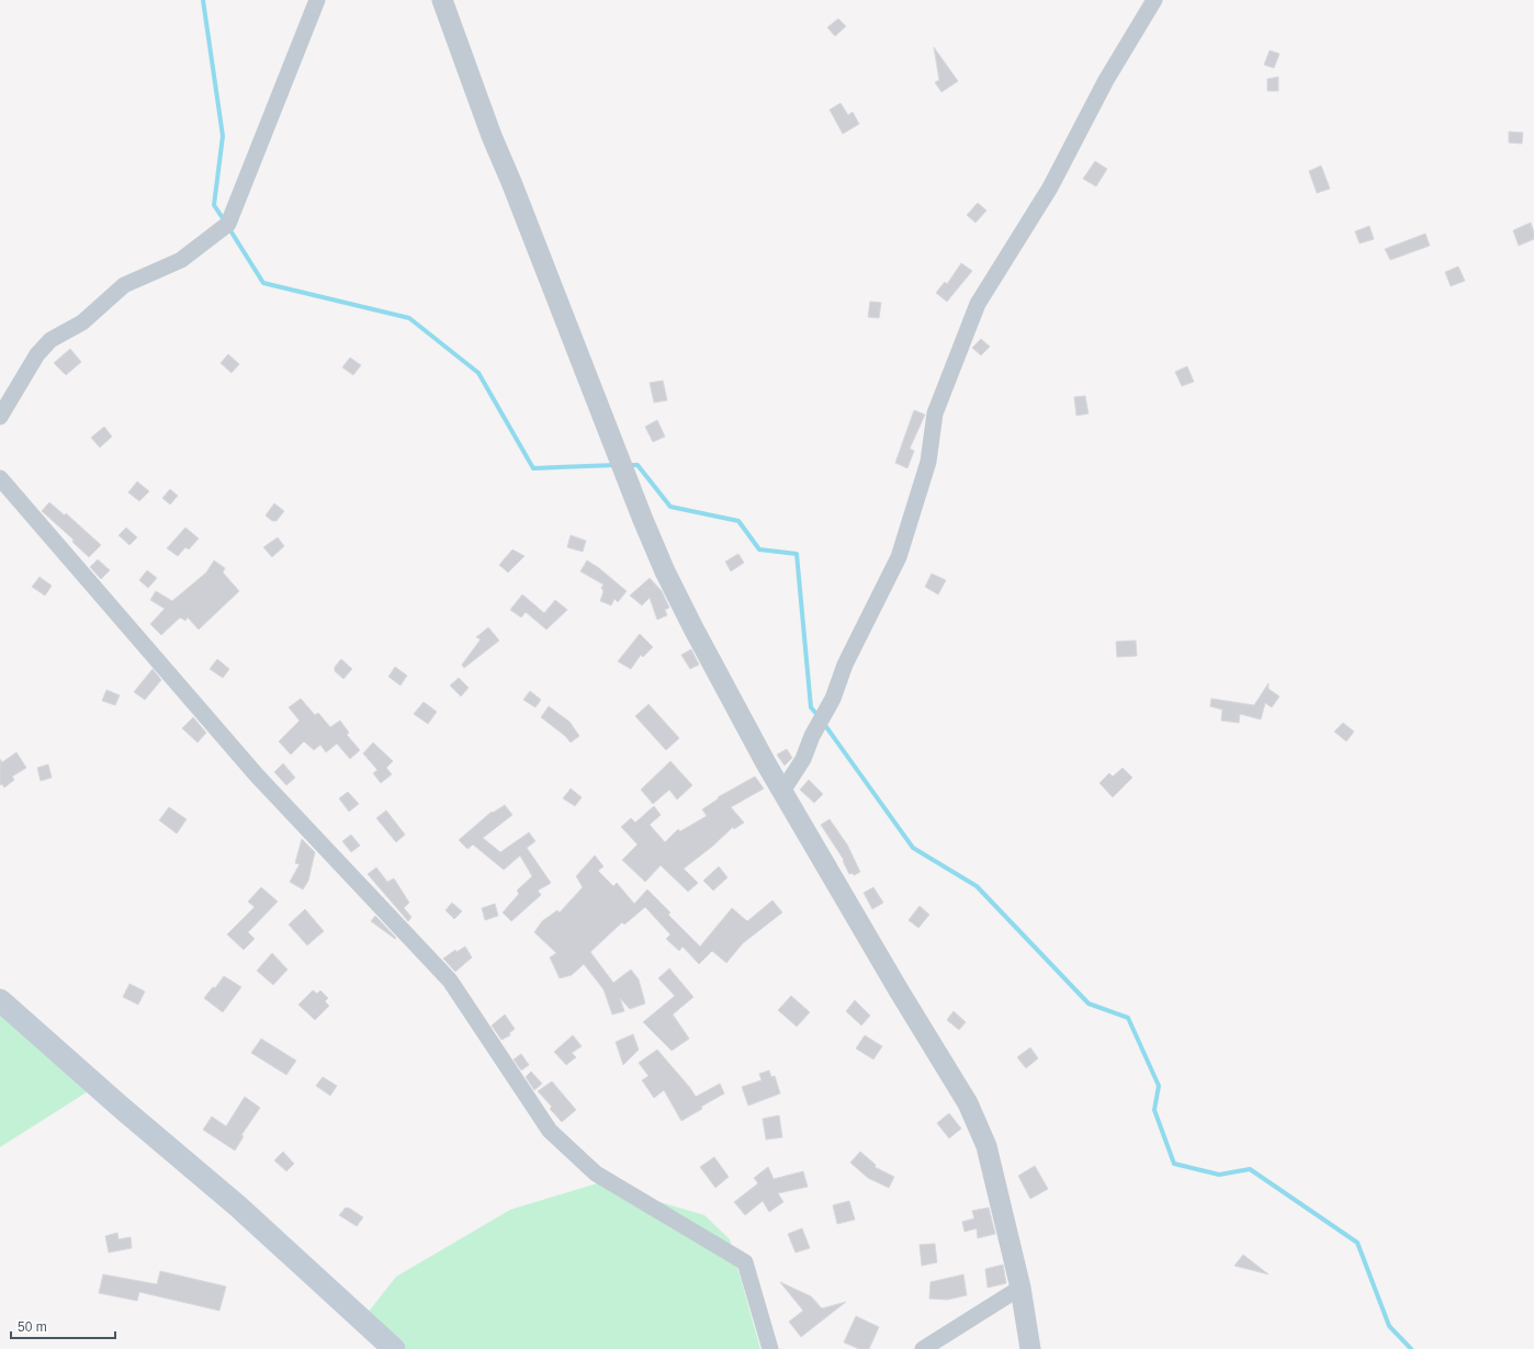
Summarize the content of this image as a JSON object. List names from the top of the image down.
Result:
{
  "scale_bar": "50 m"
}
